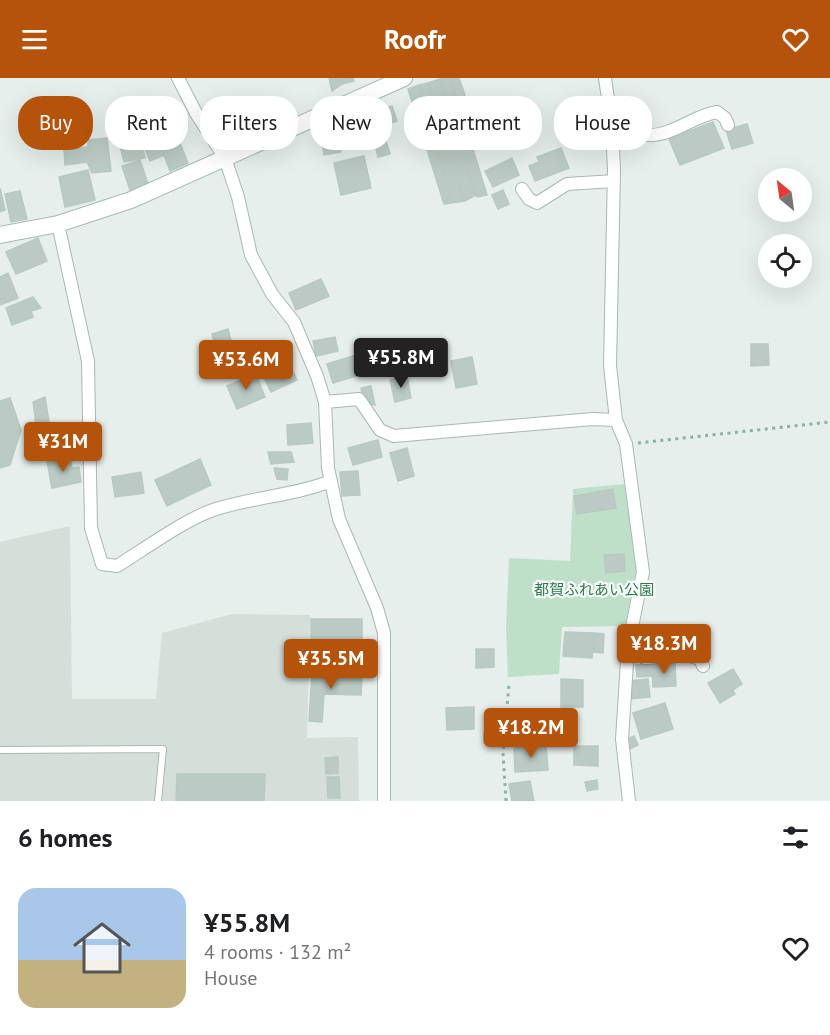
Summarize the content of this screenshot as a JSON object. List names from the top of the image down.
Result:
{
  "parks": ["都賀ふれあい公園"],
  "north": "top left",
  "page": {
    "header": "Roofr",
    "chip": [
      "Buy",
      "Rent",
      "Filters",
      "New",
      "Apartment",
      "House"
    ],
    "price": [
      "¥55.8M",
      "¥53.6M",
      "¥31M",
      "¥18.3M",
      "¥35.5M",
      "¥18.2M"
    ],
    "heading": "6 homes",
    "list": [
      {
        "name": "¥55.8M",
        "note": "4 rooms · 132 m² · House"
      }
    ]
  }
}
